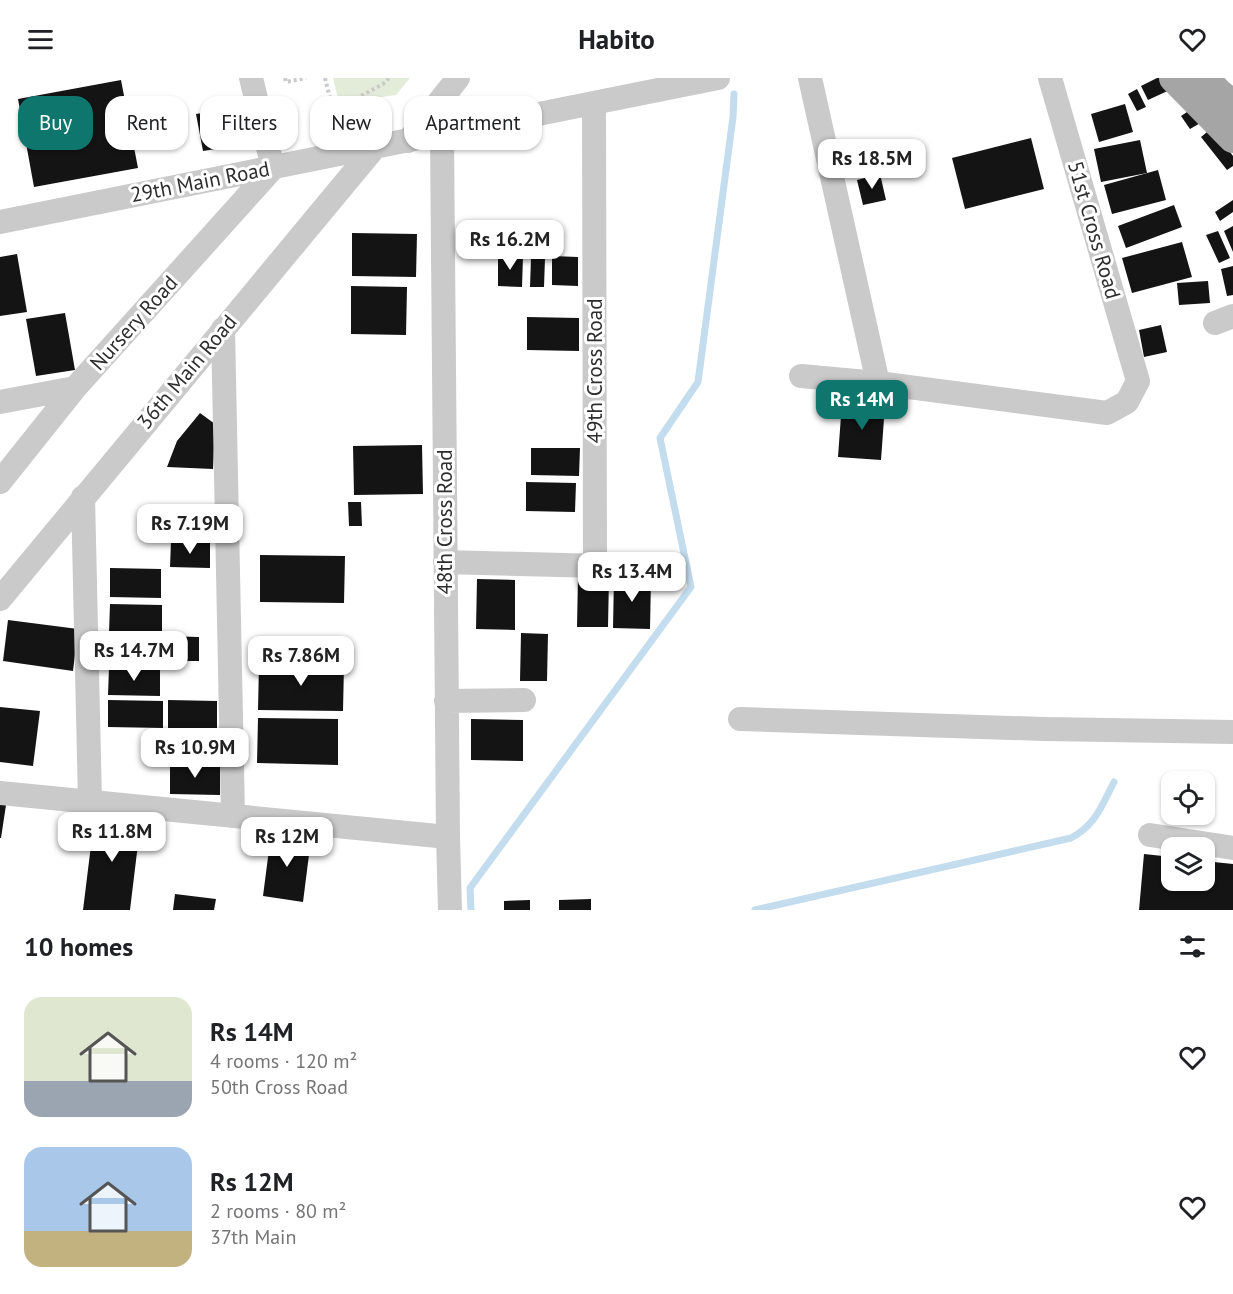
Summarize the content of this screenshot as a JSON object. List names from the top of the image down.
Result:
{
  "streets": {
    "street": [
      "29th Main Road",
      "51st Cross Road",
      "Nursery Road",
      "49th Cross Road",
      "36th Main Road",
      "48th Cross Road"
    ]
  },
  "crossings": [
    ["29th Main Road", "Nursery Road"],
    ["29th Main Road", "49th Cross Road"]
  ],
  "page": {
    "header": "Habito",
    "chip": [
      "Buy",
      "Rent",
      "Filters",
      "New",
      "Apartment"
    ],
    "price": [
      "Rs 18.5M",
      "Rs 16.2M",
      "Rs 14M",
      "Rs 7.19M",
      "Rs 13.4M",
      "Rs 14.7M",
      "Rs 7.86M",
      "Rs 10.9M",
      "Rs 11.8M",
      "Rs 12M"
    ],
    "heading": "10 homes",
    "list": [
      {
        "name": "Rs 14M",
        "note": "4 rooms · 120 m² · 50th Cross Road"
      },
      {
        "name": "Rs 12M",
        "note": "2 rooms · 80 m² · 37th Main"
      }
    ]
  }
}
